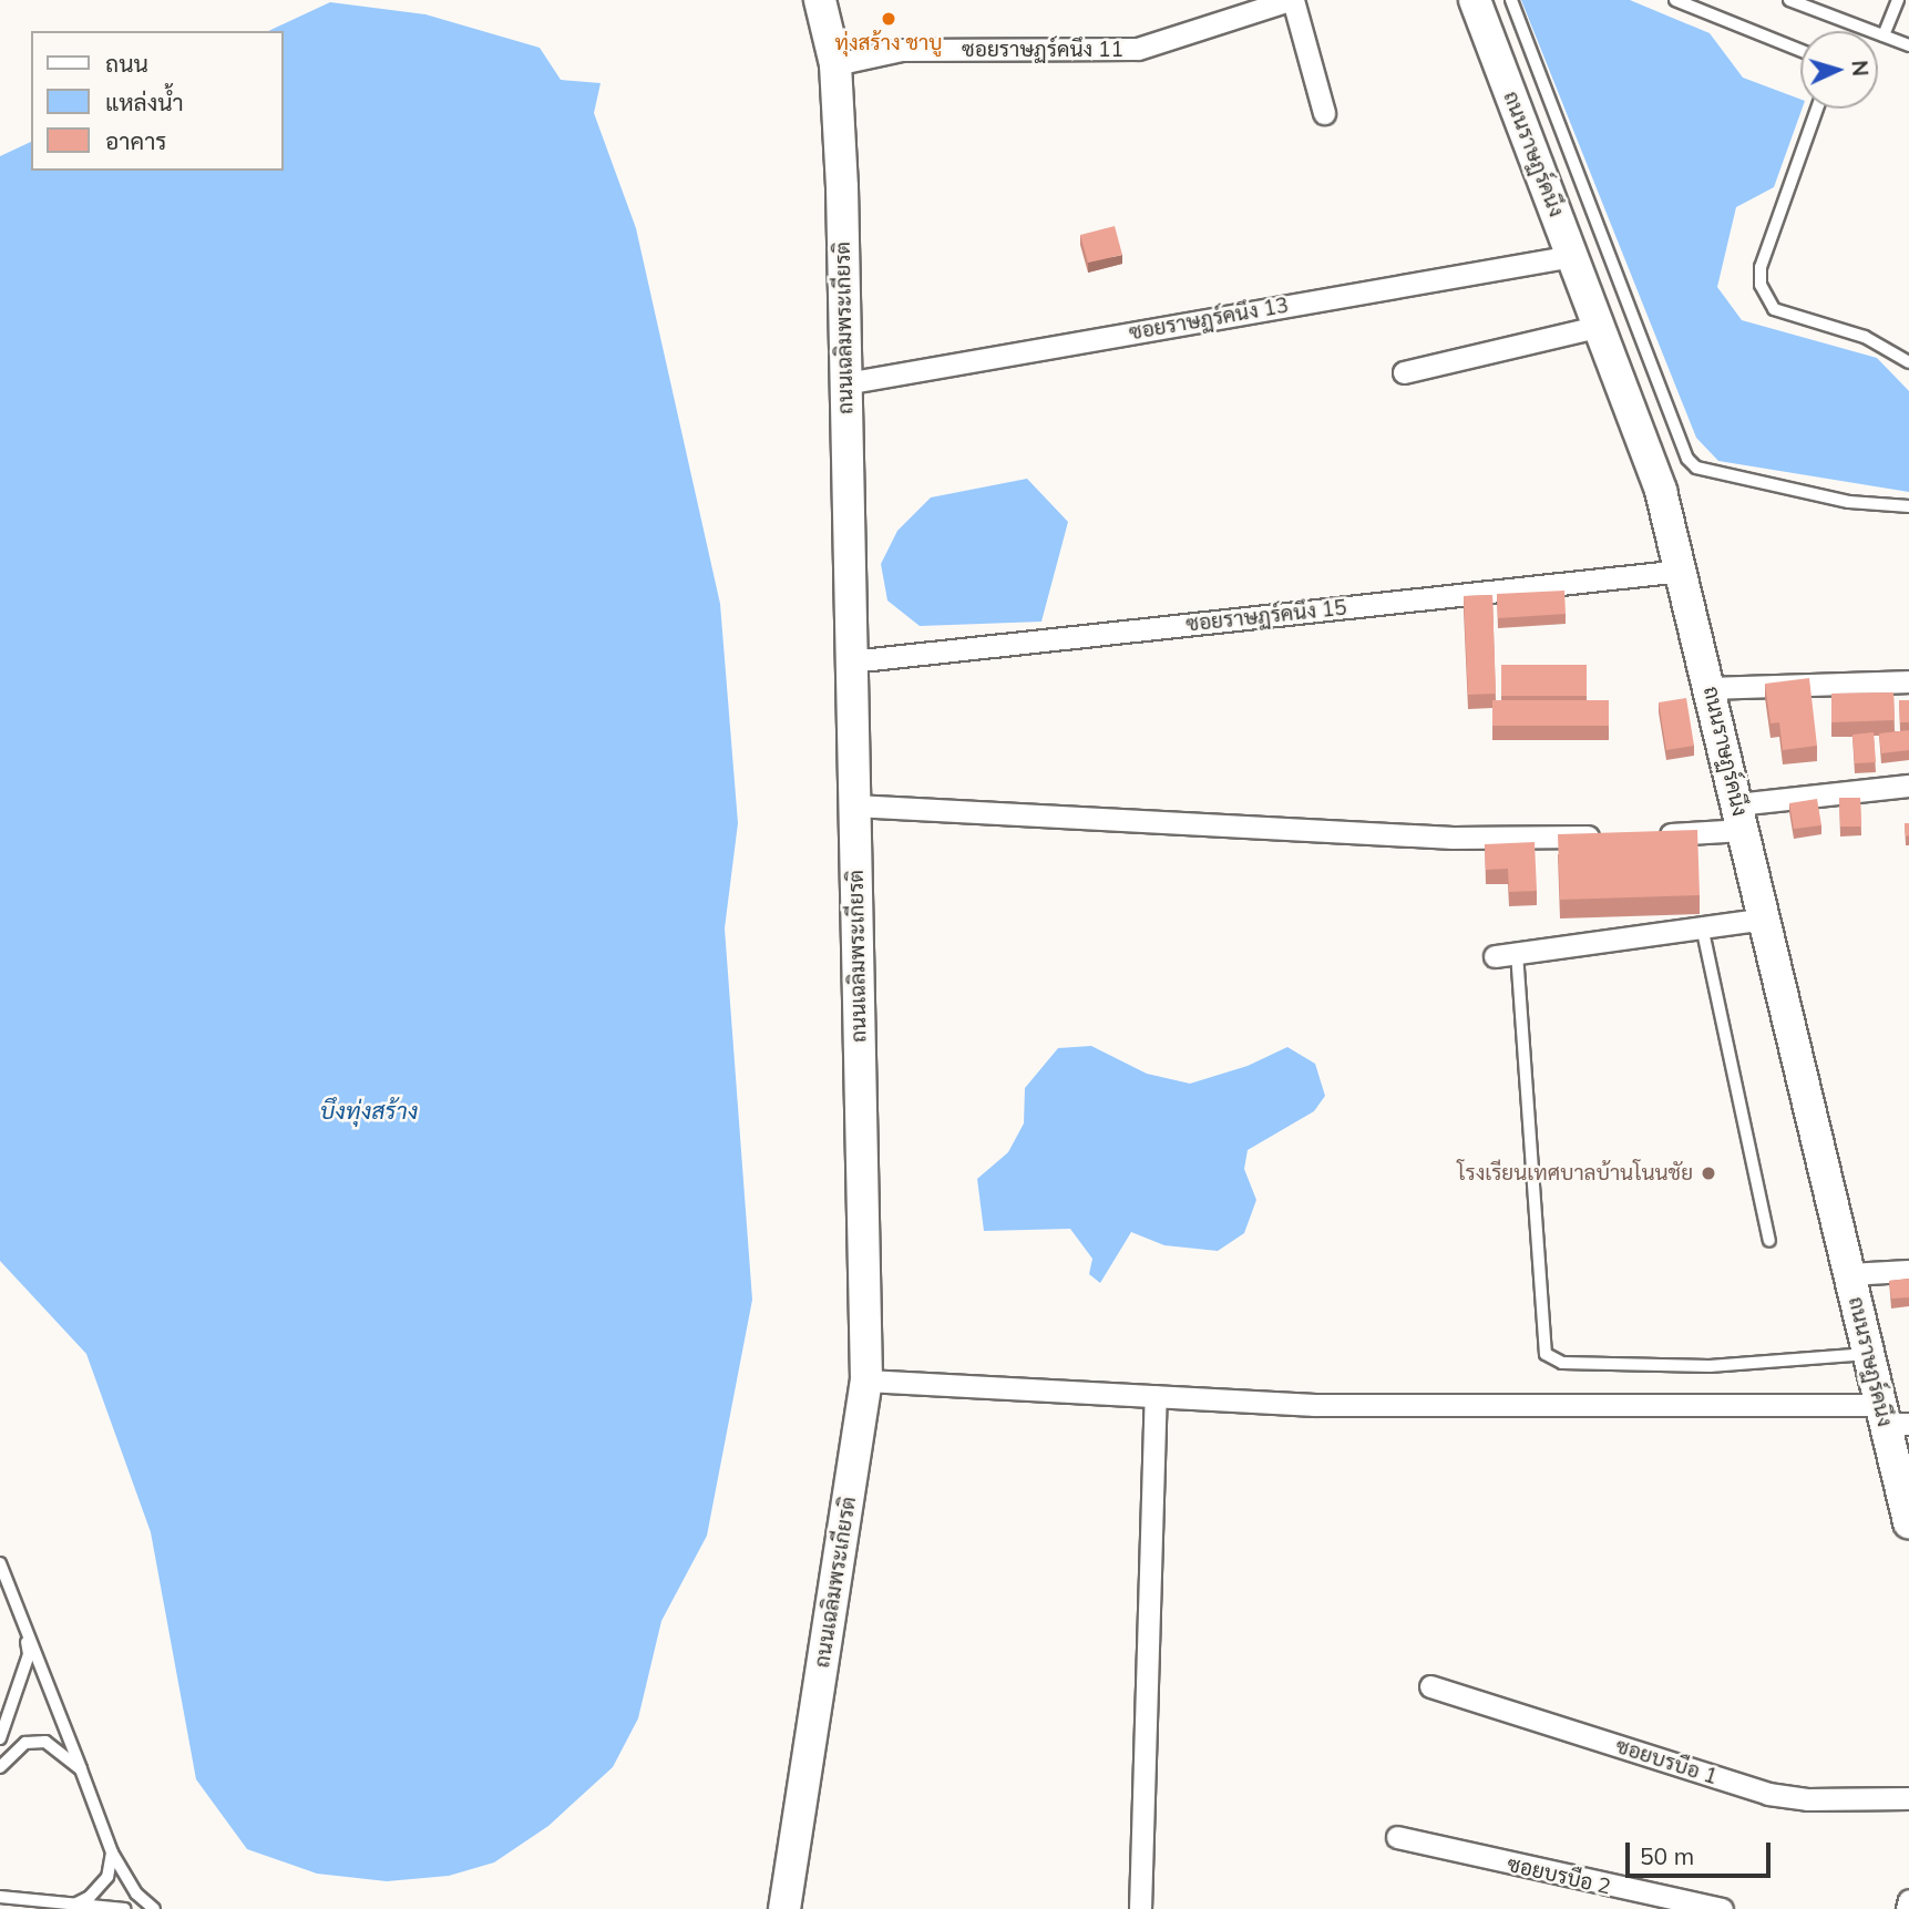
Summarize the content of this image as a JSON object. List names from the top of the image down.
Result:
{
  "streets": {
    "street": [
      "ซอยราษฏร์คนึง 11",
      "ถนนราษฏร์คนึง",
      "ซอยราษฏร์คนึง 13",
      "ถนนเฉลิมพระเกียรติ",
      "ซอยราษฏร์คนึง 15",
      "ซอยบรบือ 1",
      "ซอยบรบือ 2"
    ]
  },
  "crossings": [
    ["ซอยราษฏร์คนึง 11", "ถนนเฉลิมพระเกียรติ"],
    ["ถนนราษฏร์คนึง", "ซอยราษฏร์คนึง 13"],
    ["ถนนราษฏร์คนึง", "ซอยราษฏร์คนึง 15"],
    ["ซอยราษฏร์คนึง 13", "ถนนเฉลิมพระเกียรติ"],
    ["ถนนเฉลิมพระเกียรติ", "ซอยราษฏร์คนึง 15"]
  ],
  "water": ["บึงทุ่งสร้าง"],
  "places": ["ทุ่งสร้าง ชาบู", "โรงเรียนเทศบาลบ้านโนนชัย"],
  "legend": ["ถนน", "แหล่งน้ำ", "อาคาร"],
  "scale_bar": "50 m",
  "north": "right"
}
